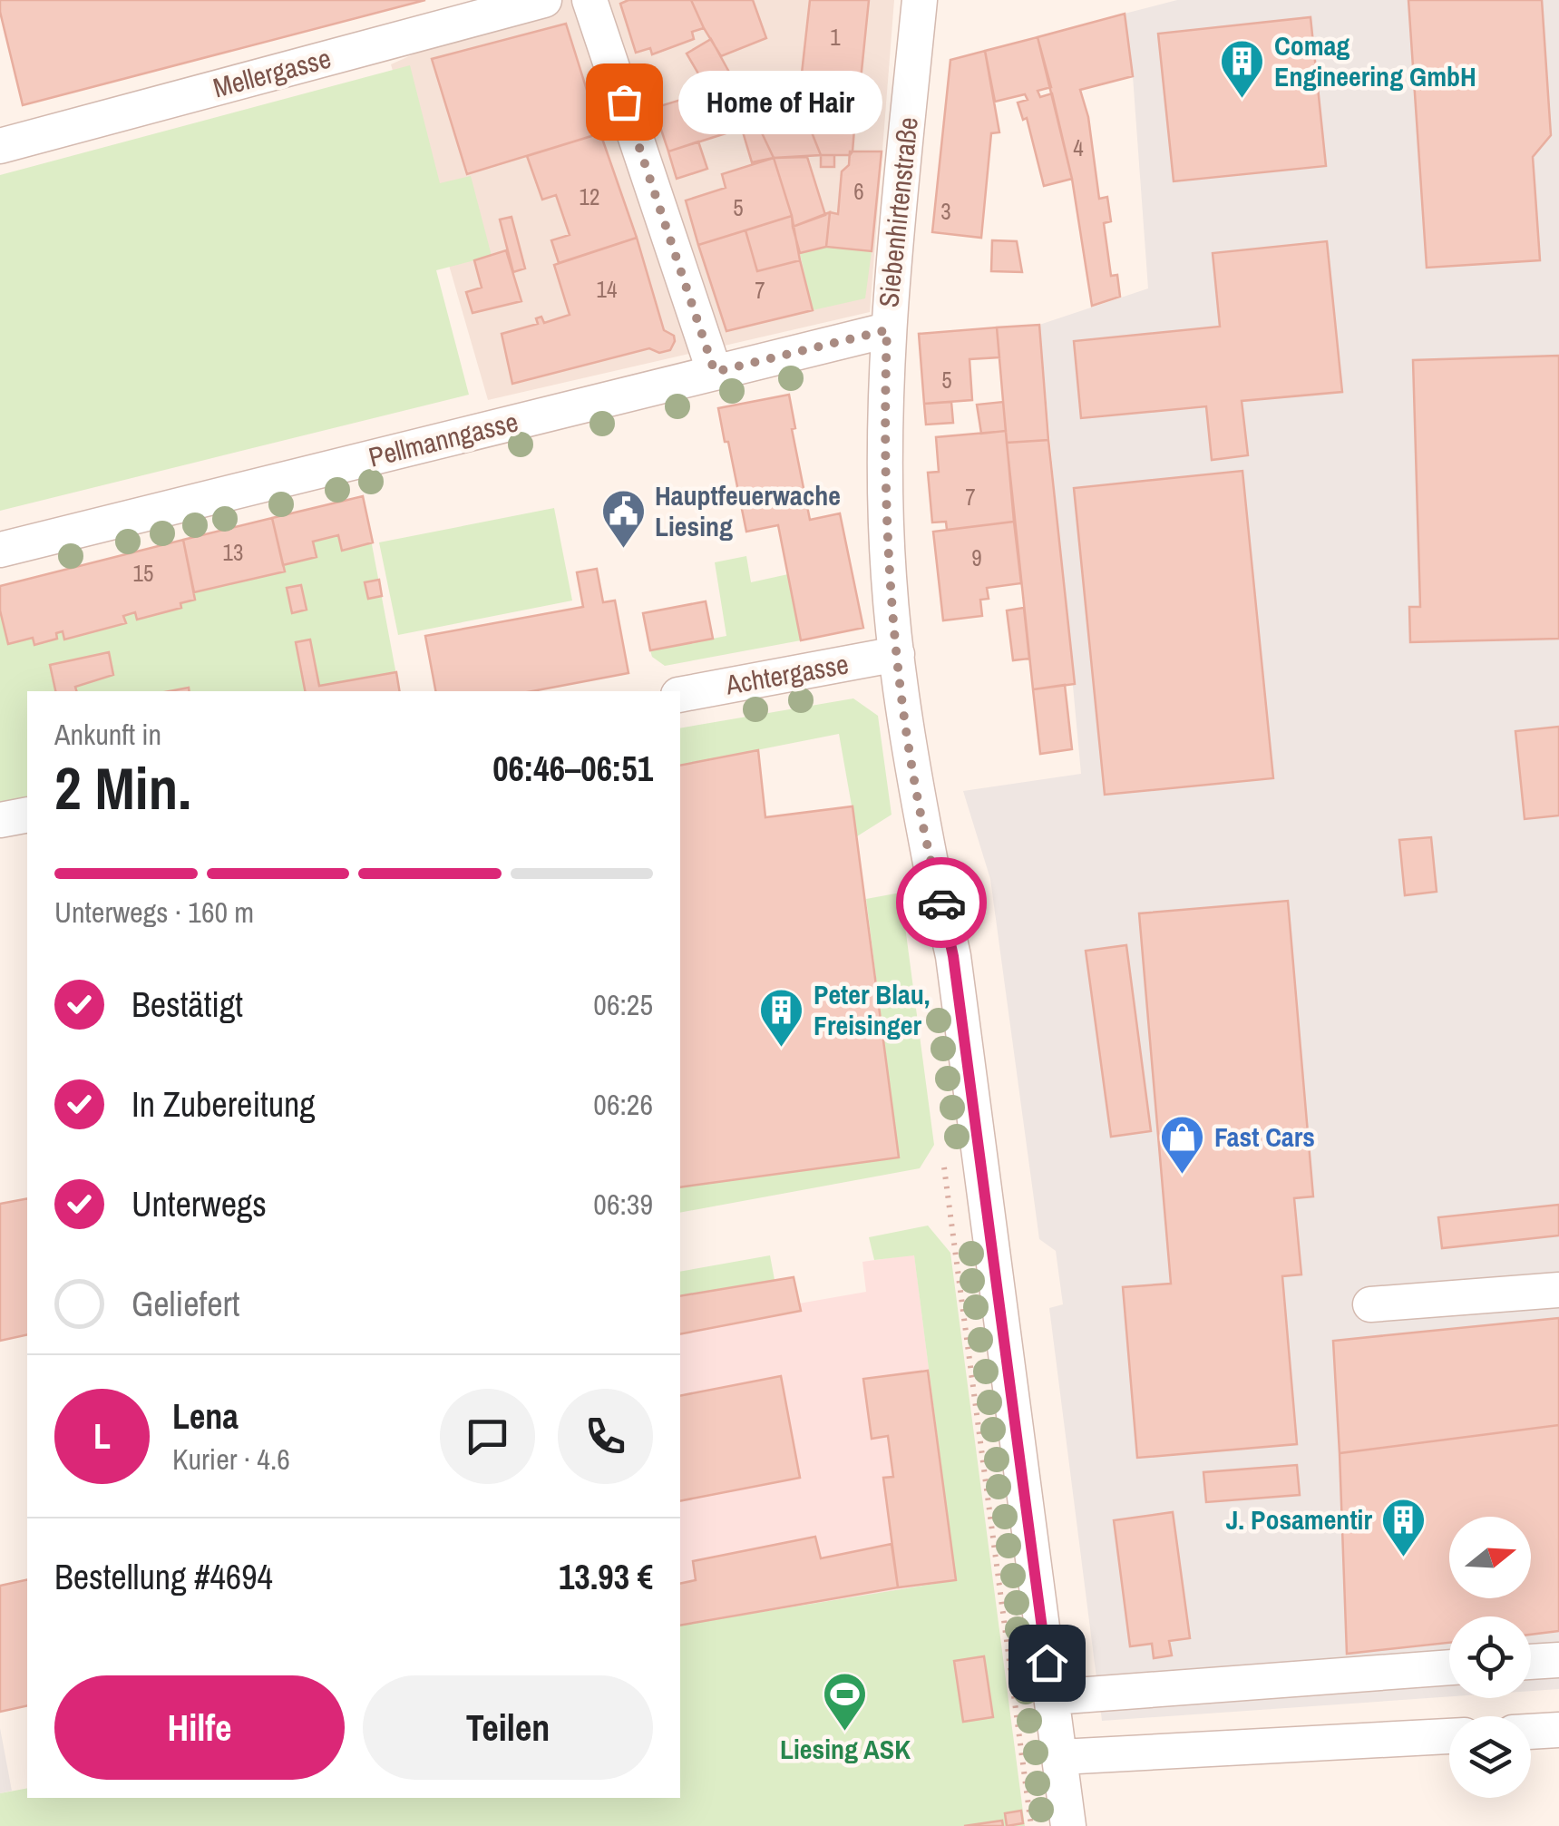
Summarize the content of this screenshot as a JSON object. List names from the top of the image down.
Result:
{
  "streets": {
    "street": [
      "Mellergasse",
      "Siebenhirtenstraße",
      "Pellmanngasse",
      "Achtergasse"
    ]
  },
  "crossings": [
    ["Siebenhirtenstraße", "Pellmanngasse"],
    ["Siebenhirtenstraße", "Achtergasse"]
  ],
  "places": {
    "building": ["Comag Engineering GmbH", "Peter Blau, Freisinger", "J. Posamentir"],
    "other": ["Home of Hair"],
    "public building": ["Hauptfeuerwache Liesing"],
    "shop": ["Fast Cars"],
    "sports": ["Liesing ASK"]
  },
  "house_numbers": [
    "1",
    "4",
    "6",
    "12",
    "5",
    "3",
    "14",
    "7",
    "5",
    "7",
    "13",
    "9",
    "15"
  ],
  "north": "right",
  "page": {
    "bubble": "Home of Hair",
    "heading": ["2 Min.", "Ankunft in", "06:46–06:51"],
    "panel": [
      "Lena",
      "Kurier · 4.6",
      "Bestellung #4694",
      "13.93 €"
    ],
    "bar": "Unterwegs · 160 m",
    "list": [
      ["Bestätigt", "06:25"],
      ["In Zubereitung", "06:26"],
      ["Unterwegs", "06:39"],
      "Geliefert"
    ],
    "round": "L",
    "buttons": ["Hilfe", "Teilen"]
  }
}
